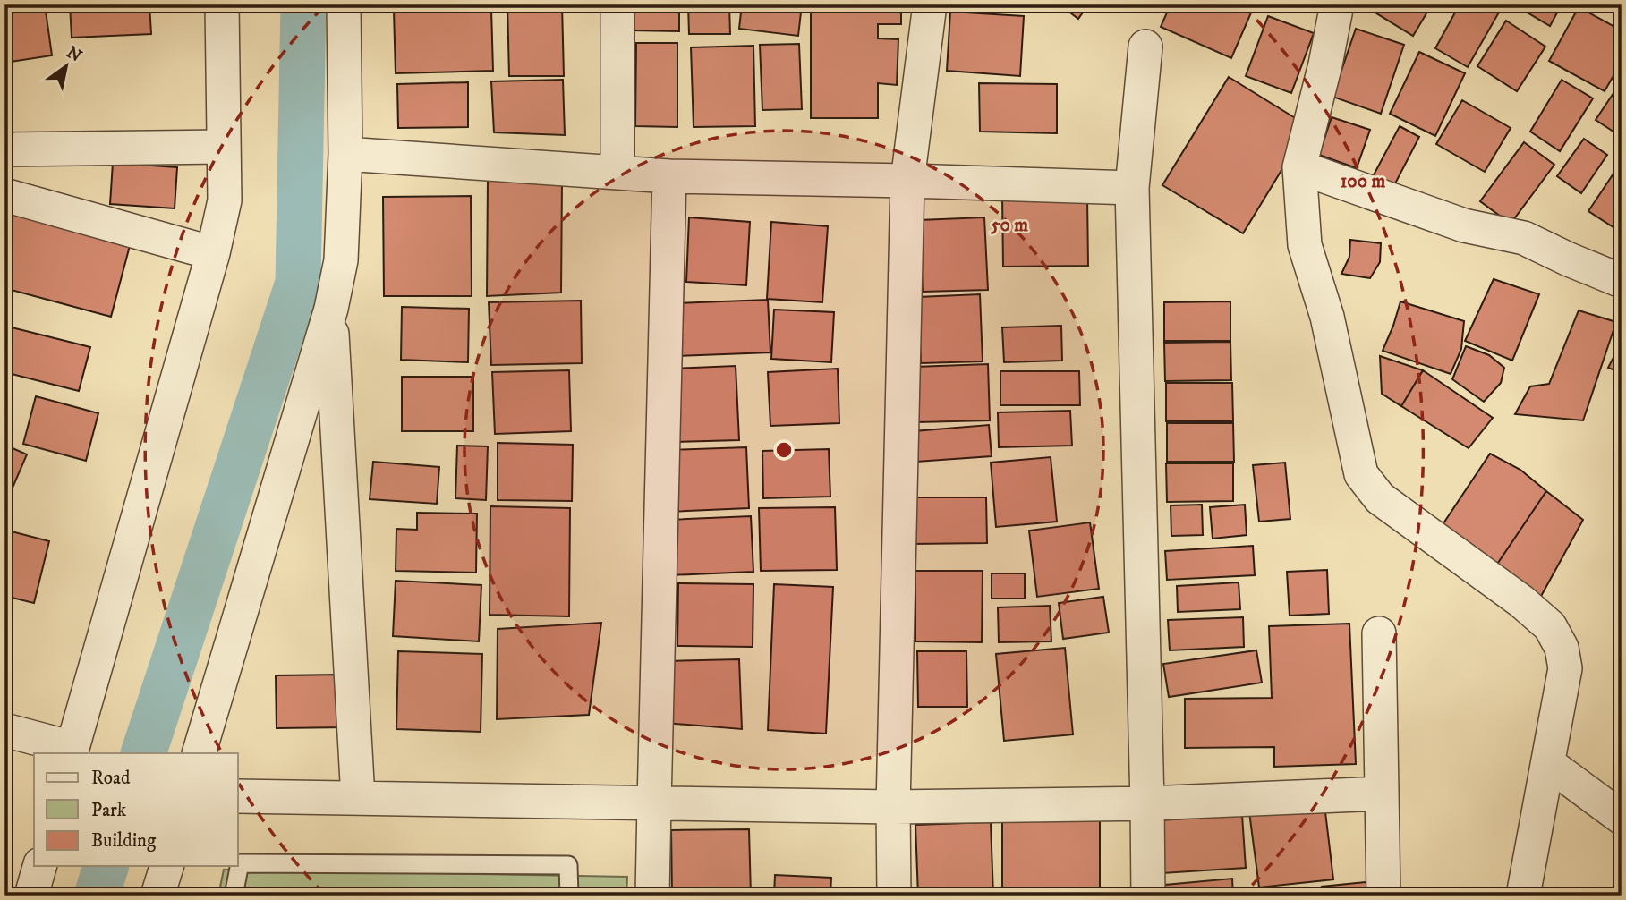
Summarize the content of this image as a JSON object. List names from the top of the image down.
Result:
{
  "legend": ["Road", "Park", "Building"],
  "north": "top right",
  "rings": ["100 m", "50 m"]
}
